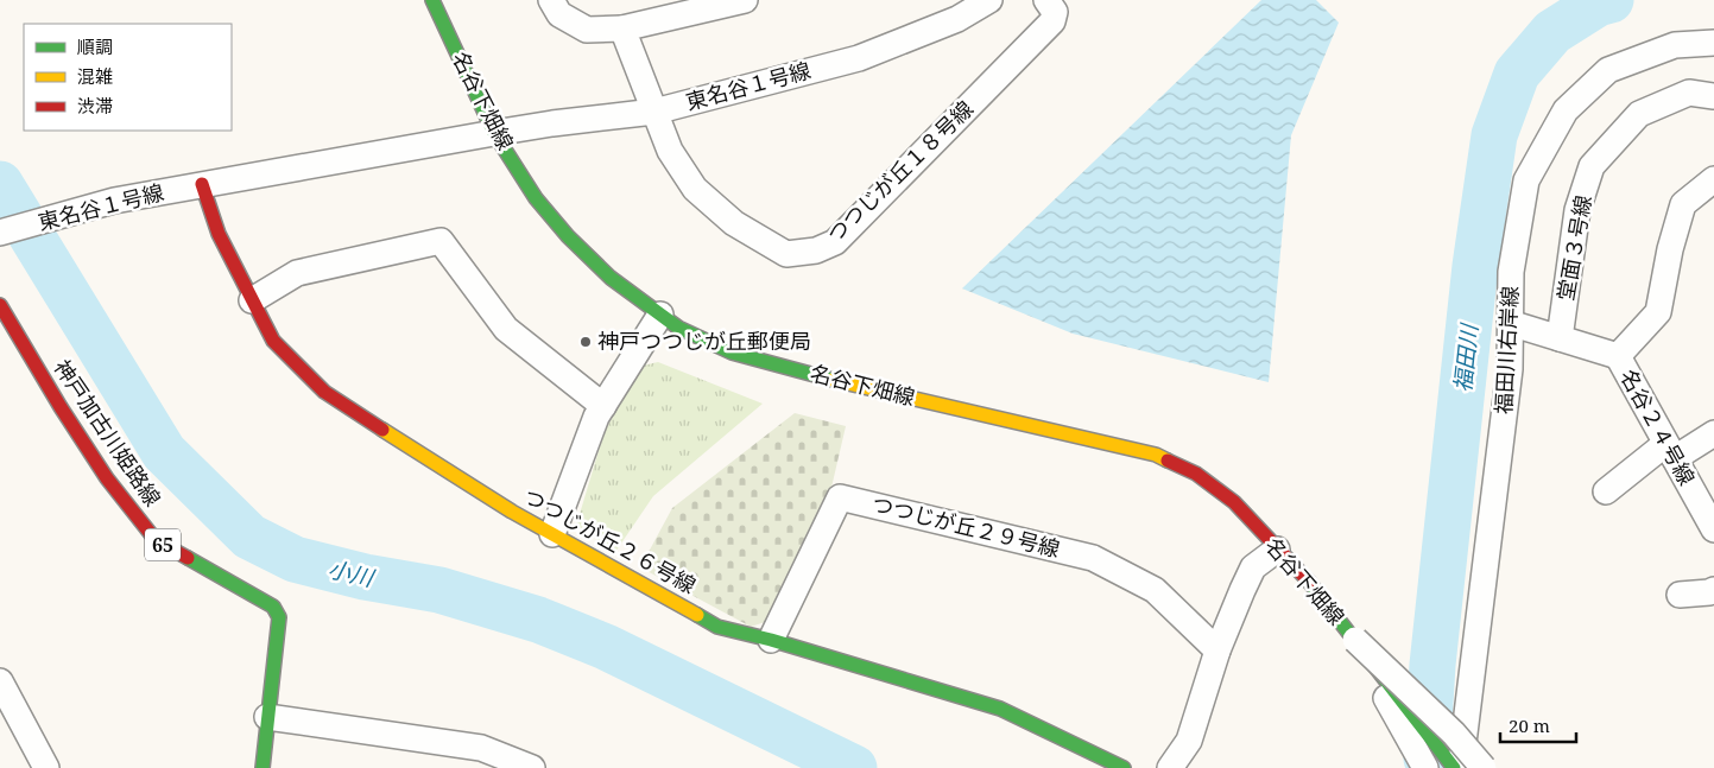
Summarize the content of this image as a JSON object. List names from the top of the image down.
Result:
{
  "streets": {
    "street": [
      "東名谷１号線",
      "名谷下畑線",
      "つつじが丘１８号線",
      "堂面３号線",
      "福田川右岸線",
      "名谷２４号線",
      "神戸加古川姫路線",
      "つつじが丘２９号線",
      "つつじが丘２６号線",
      "65"
    ]
  },
  "crossings": [
    ["東名谷１号線", "名谷下畑線"],
    ["東名谷１号線", "つつじが丘１８号線"],
    ["東名谷１号線", "つつじが丘２６号線"],
    ["つつじが丘２９号線", "つつじが丘２６号線"]
  ],
  "water": ["福田川", "小川"],
  "places": ["神戸つつじが丘郵便局"],
  "legend": ["順調", "混雑", "渋滞"],
  "scale_bar": "20 m"
}
